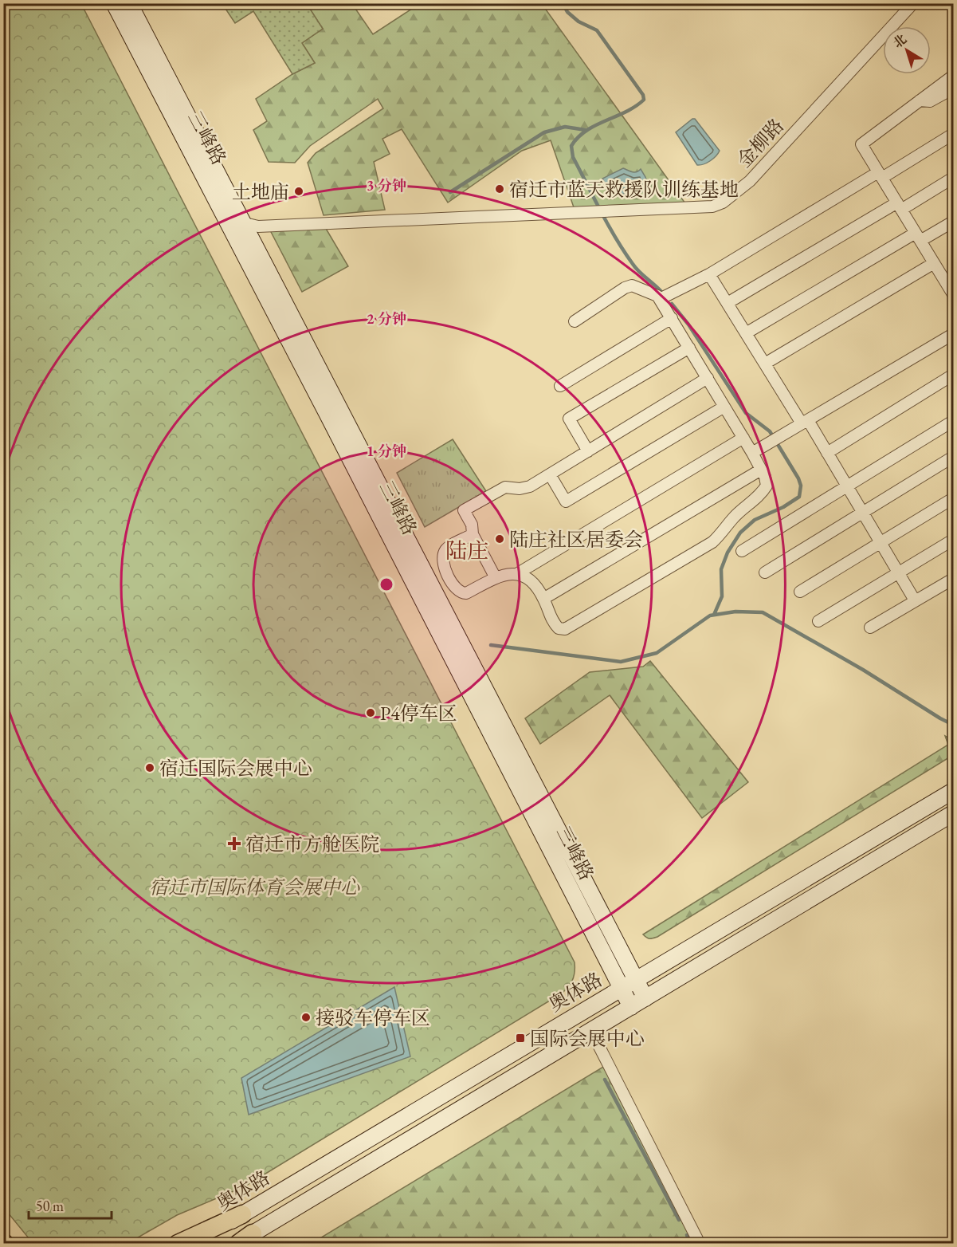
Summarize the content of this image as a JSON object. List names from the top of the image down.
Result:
{
  "streets": {
    "main road": ["三峰路", "奥体路"],
    "street": ["金柳路"]
  },
  "crossings": [
    ["三峰路", "金柳路"],
    ["三峰路", "奥体路"]
  ],
  "districts": ["陆庄"],
  "parks": ["宿迁市国际体育会展中心"],
  "places": {
    "other": [
      "宿迁市蓝天救援队训练基地",
      "土地庙",
      "陆庄社区居委会",
      "P4停车区",
      "宿迁国际会展中心",
      "接驳车停车区"
    ],
    "health": ["宿迁市方舱医院"],
    "transit": ["国际会展中心"]
  },
  "scale_bar": "50 m",
  "north": "top left",
  "rings": ["3 分钟", "2 分钟", "1 分钟"]
}
